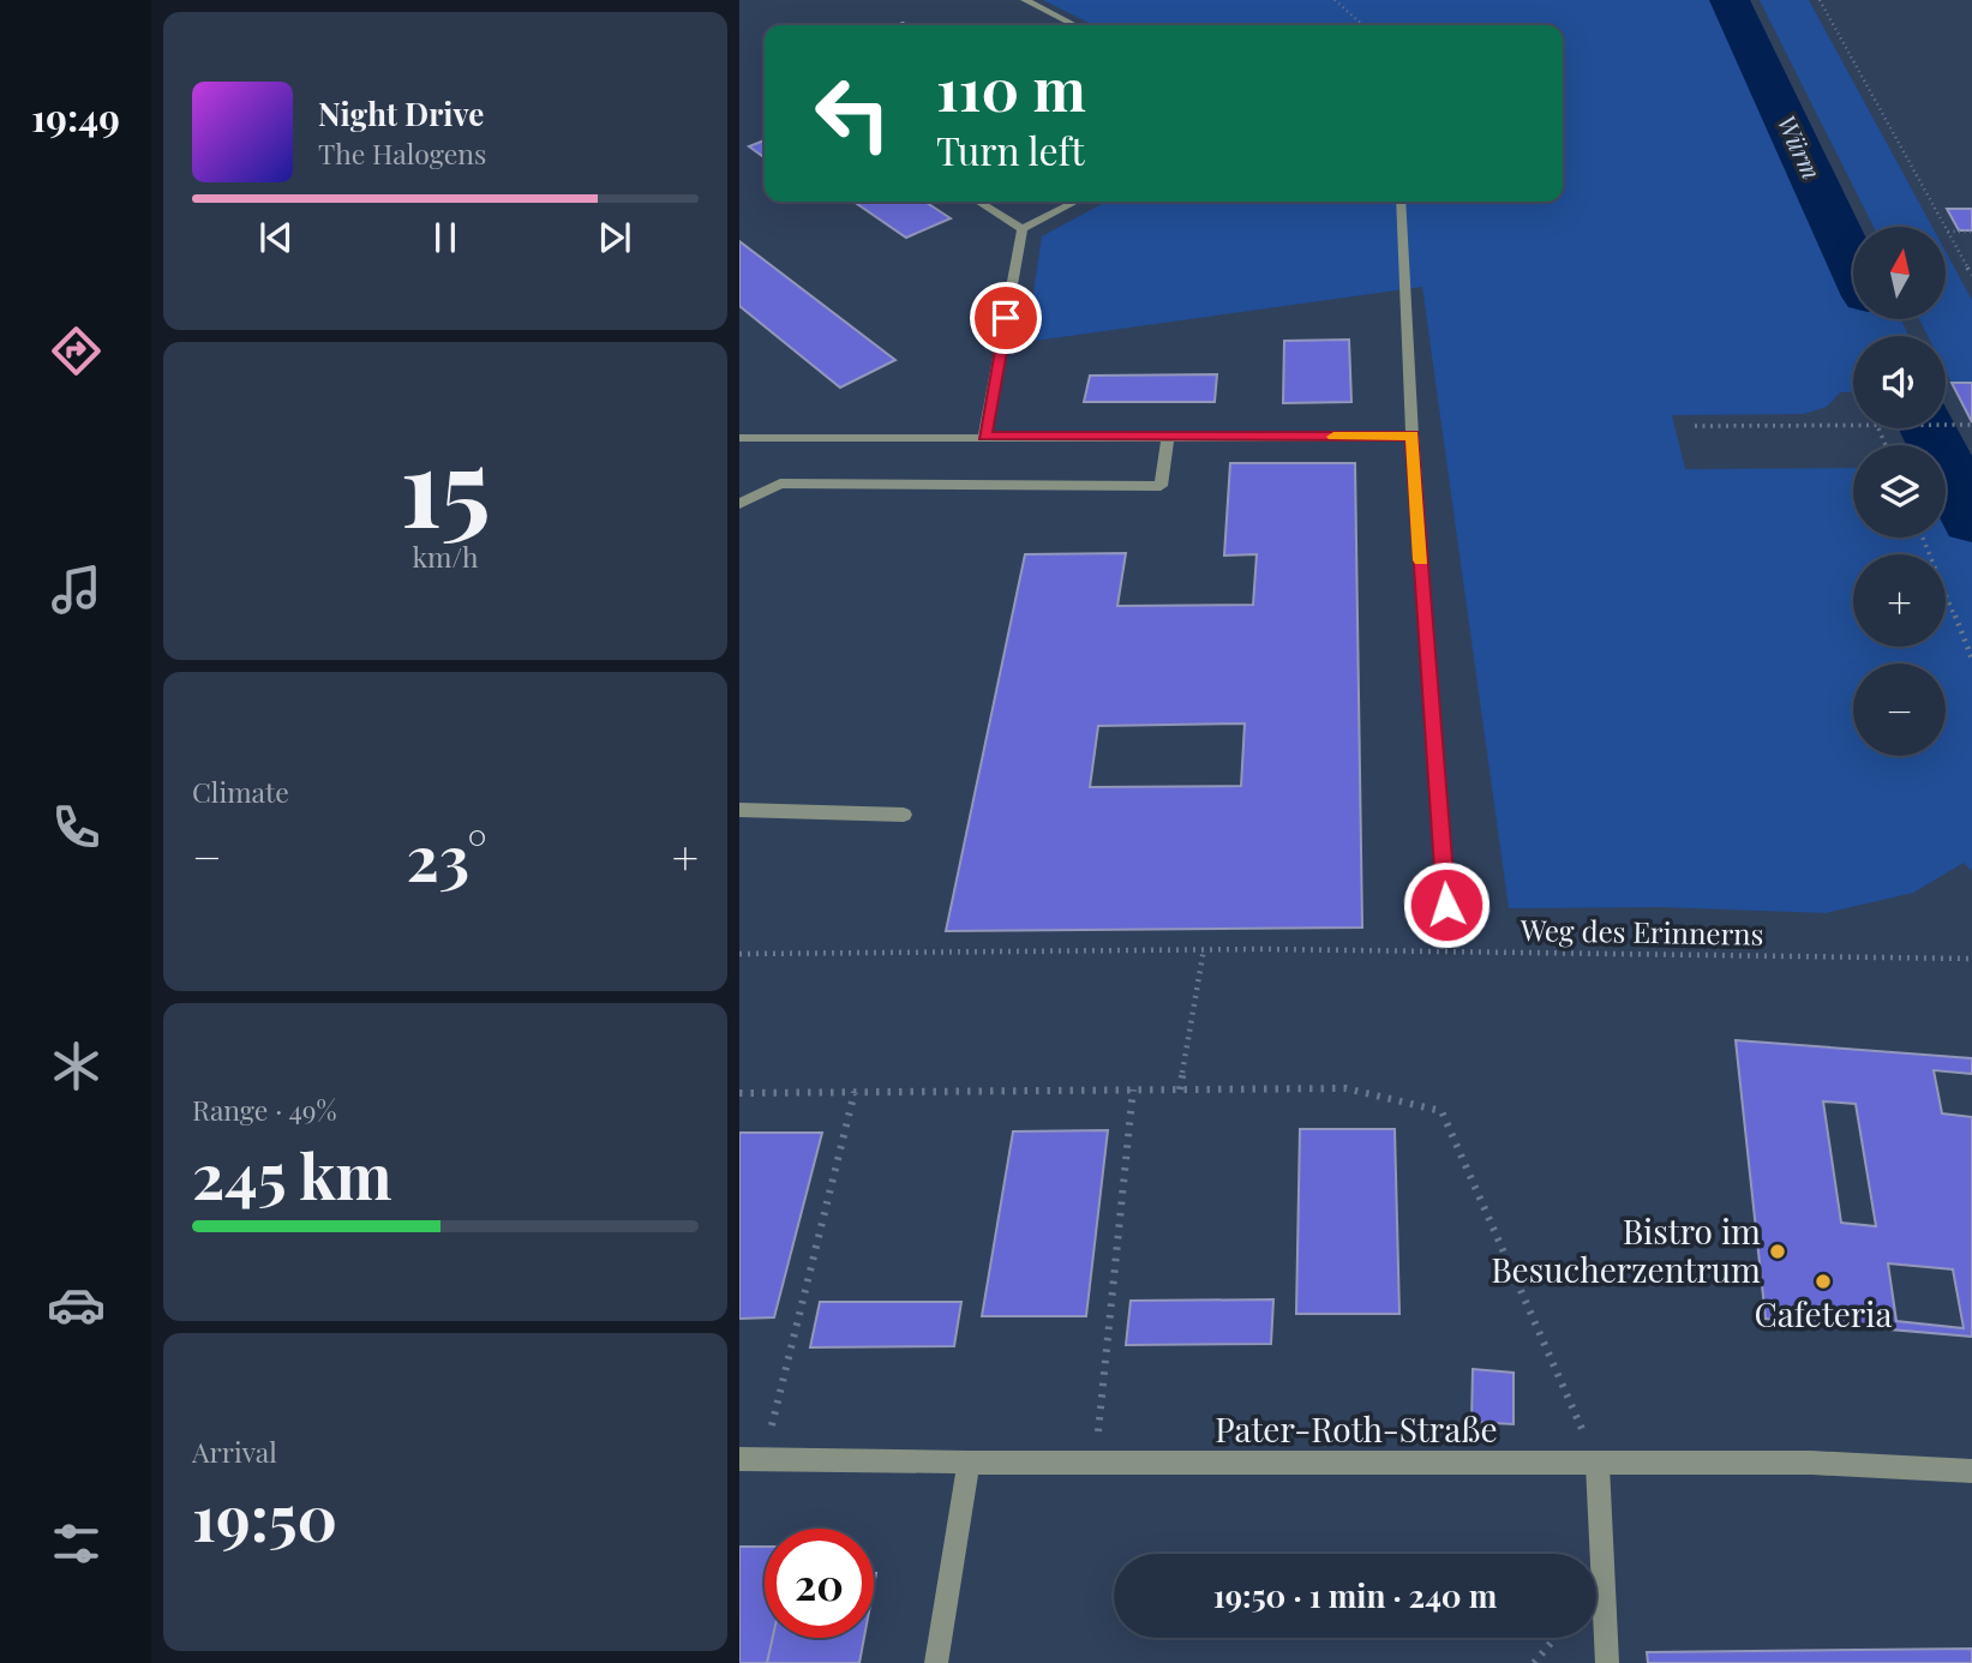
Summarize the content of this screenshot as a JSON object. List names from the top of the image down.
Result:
{
  "streets": {
    "street": ["Pater-Roth-Straße"],
    "path": ["Weg des Erinnerns"]
  },
  "water": ["Würm"],
  "places": ["Bistro im Besucherzentrum", "Cafeteria"],
  "north": "top",
  "page": {
    "tabs": "19:49",
    "turn": ["110 m", "Turn left"],
    "song": ["Night Drive", "The Halogens"],
    "map_buttons": ["+", "−"],
    "tile": [
      ["15", "km/h"],
      "Climate",
      ["Range · 49%", "245 km"],
      ["Arrival", "19:50"]
    ],
    "heat": ["−", "23°", "+"],
    "limit": "20",
    "trip": "19:50 · 1 min · 240 m"
  }
}
